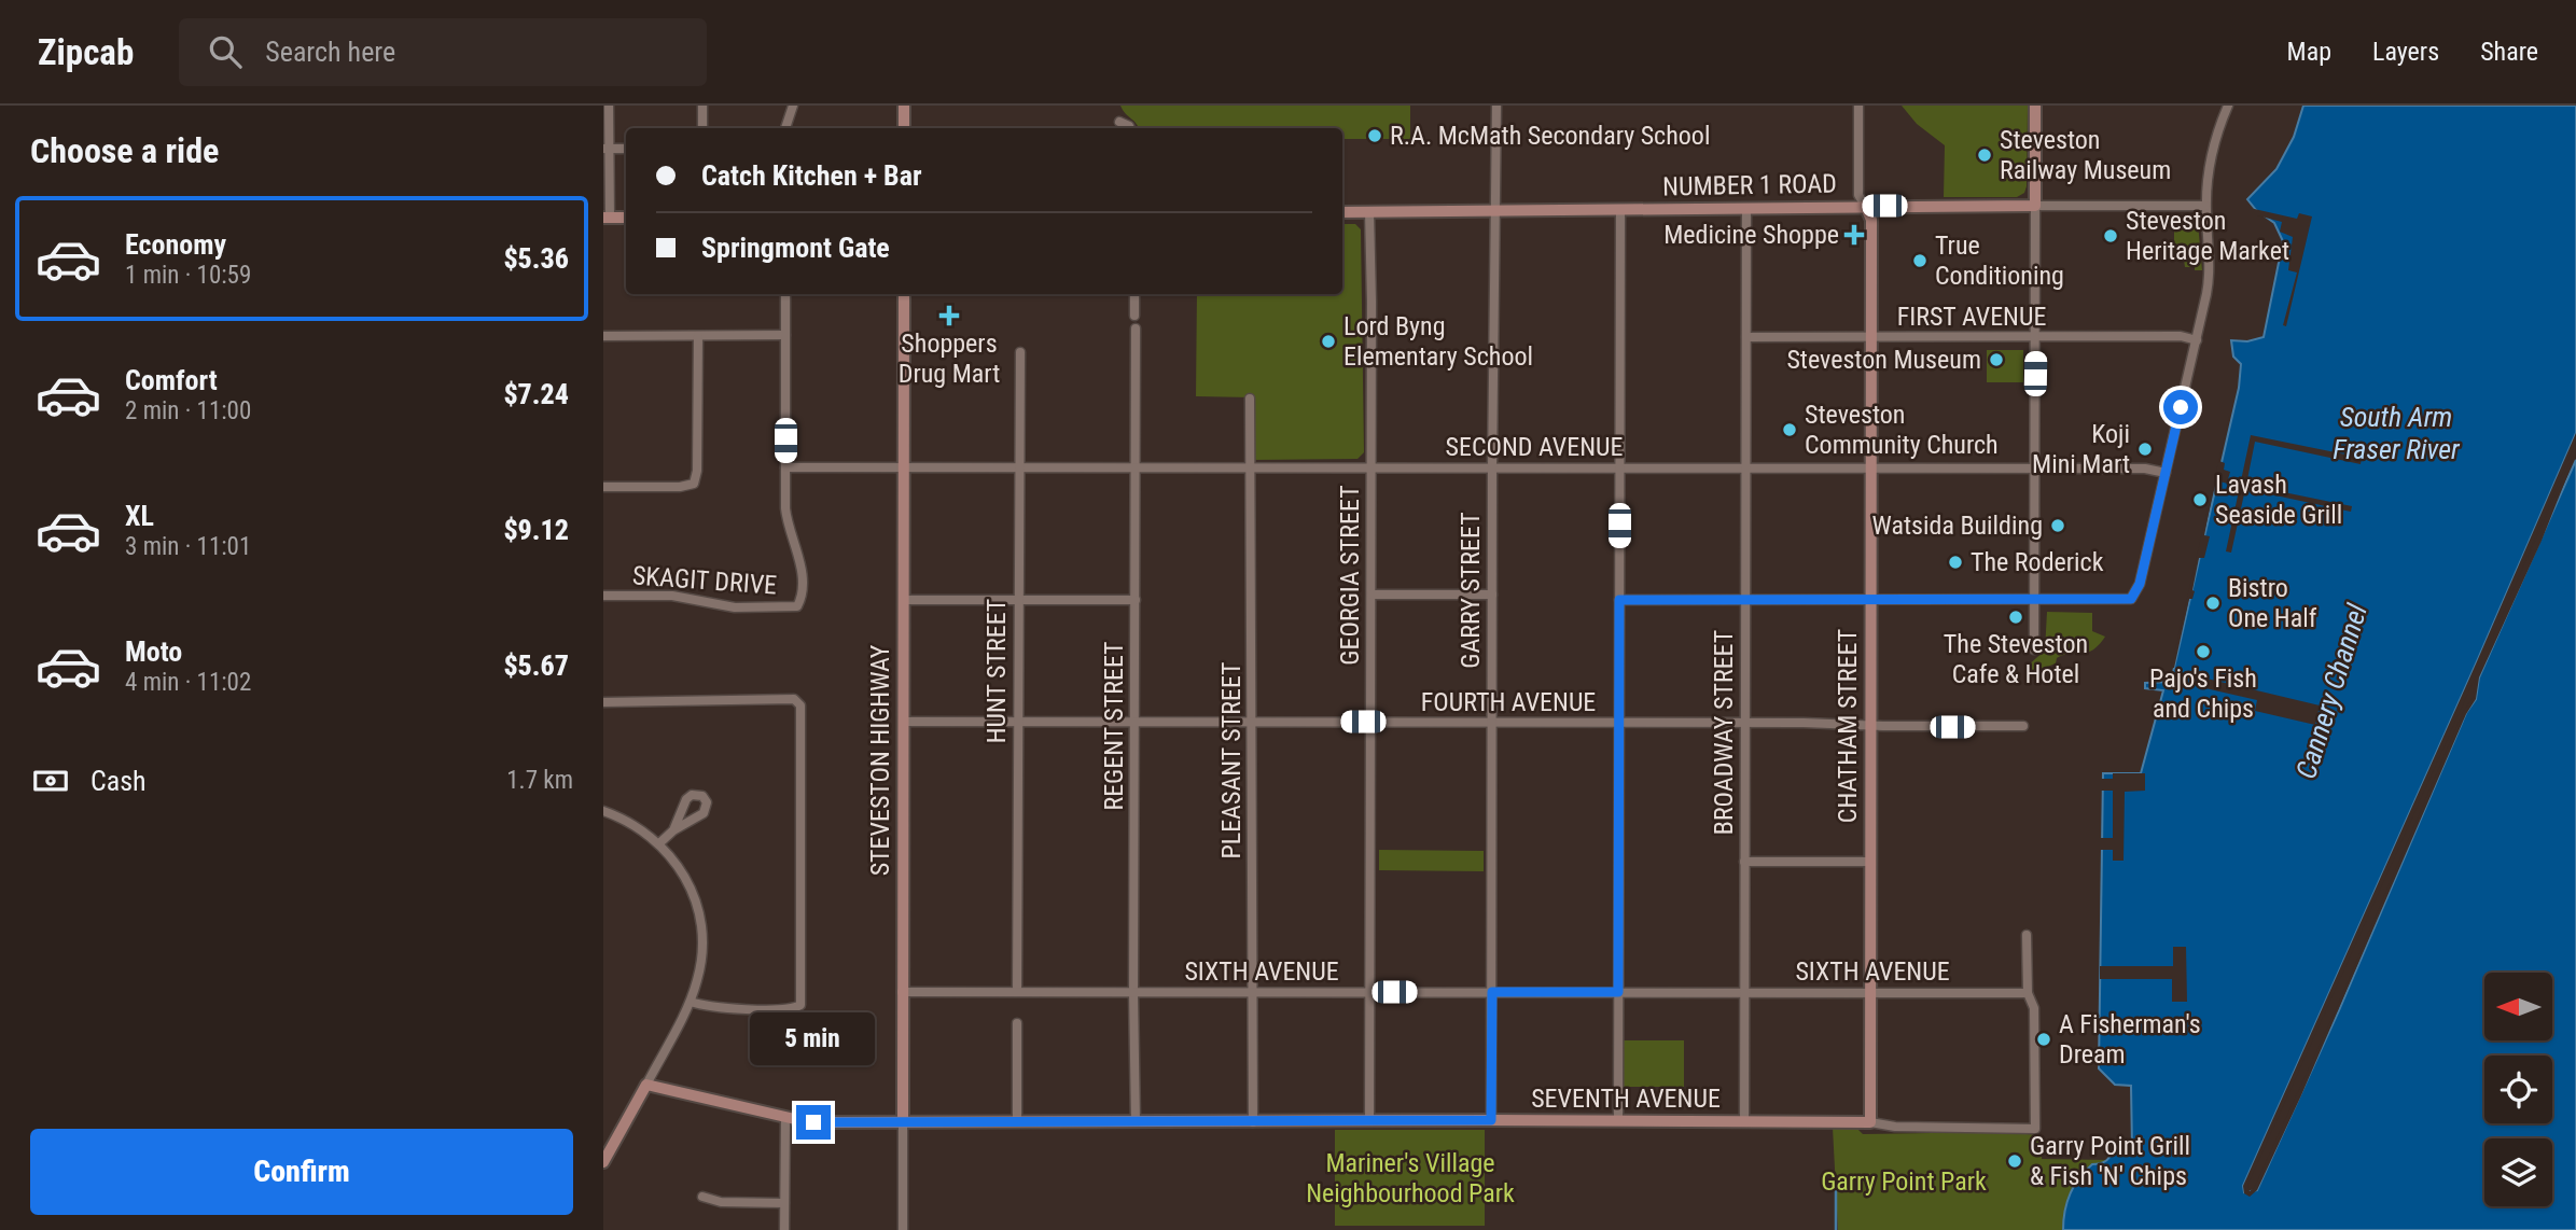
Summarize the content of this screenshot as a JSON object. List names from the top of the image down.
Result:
{
  "streets": {
    "street": [
      "NUMBER 1 ROAD",
      "FIRST AVENUE",
      "SECOND AVENUE",
      "GEORGIA STREET",
      "SKAGIT DRIVE",
      "GARRY STREET",
      "HUNT STREET",
      "FOURTH AVENUE",
      "REGENT STREET",
      "CHATHAM STREET",
      "BROADWAY STREET",
      "STEVESTON HIGHWAY",
      "PLEASANT STREET",
      "SIXTH AVENUE",
      "SEVENTH AVENUE"
    ]
  },
  "crossings": [
    ["NUMBER 1 ROAD", "GEORGIA STREET"],
    ["NUMBER 1 ROAD", "GARRY STREET"],
    ["NUMBER 1 ROAD", "CHATHAM STREET"],
    ["NUMBER 1 ROAD", "BROADWAY STREET"],
    ["FIRST AVENUE", "CHATHAM STREET"],
    ["FIRST AVENUE", "BROADWAY STREET"],
    ["SECOND AVENUE", "GEORGIA STREET"],
    ["SECOND AVENUE", "SKAGIT DRIVE"],
    ["SECOND AVENUE", "GARRY STREET"],
    ["SECOND AVENUE", "HUNT STREET"],
    ["SECOND AVENUE", "REGENT STREET"],
    ["SECOND AVENUE", "CHATHAM STREET"],
    ["SECOND AVENUE", "BROADWAY STREET"],
    ["SECOND AVENUE", "STEVESTON HIGHWAY"],
    ["SECOND AVENUE", "PLEASANT STREET"],
    ["GEORGIA STREET", "FOURTH AVENUE"],
    ["GEORGIA STREET", "SIXTH AVENUE"],
    ["GEORGIA STREET", "SEVENTH AVENUE"],
    ["GARRY STREET", "FOURTH AVENUE"],
    ["GARRY STREET", "SIXTH AVENUE"],
    ["GARRY STREET", "SEVENTH AVENUE"],
    ["HUNT STREET", "FOURTH AVENUE"],
    ["HUNT STREET", "SIXTH AVENUE"],
    ["FOURTH AVENUE", "REGENT STREET"],
    ["FOURTH AVENUE", "CHATHAM STREET"],
    ["FOURTH AVENUE", "BROADWAY STREET"],
    ["FOURTH AVENUE", "STEVESTON HIGHWAY"],
    ["FOURTH AVENUE", "PLEASANT STREET"],
    ["REGENT STREET", "SIXTH AVENUE"],
    ["REGENT STREET", "SEVENTH AVENUE"],
    ["CHATHAM STREET", "SIXTH AVENUE"],
    ["CHATHAM STREET", "SEVENTH AVENUE"],
    ["BROADWAY STREET", "SIXTH AVENUE"],
    ["BROADWAY STREET", "SEVENTH AVENUE"],
    ["STEVESTON HIGHWAY", "SIXTH AVENUE"],
    ["STEVESTON HIGHWAY", "SEVENTH AVENUE"],
    ["PLEASANT STREET", "SIXTH AVENUE"],
    ["PLEASANT STREET", "SEVENTH AVENUE"],
    ["SIXTH AVENUE", "SEVENTH AVENUE"]
  ],
  "water": ["South Arm Fraser River", "Cannery Channel"],
  "parks": ["Mariner's Village Neighbourhood Park", "Garry Point Park"],
  "places": {
    "other": [
      "R.A. McMath Secondary School",
      "Steveston Railway Museum",
      "Steveston Heritage Market",
      "True Conditioning",
      "Lord Byng Elementary School",
      "Steveston Museum",
      "Steveston Community Church",
      "Koji Mini Mart",
      "Lavash Seaside Grill",
      "Watsida Building",
      "The Roderick",
      "Bistro One Half",
      "The Steveston Cafe & Hotel",
      "Pajo's Fish and Chips",
      "A Fisherman's Dream",
      "Garry Point Grill & Fish 'N' Chips"
    ],
    "health": ["Medicine Shoppe", "Shoppers Drug Mart"]
  },
  "north": "left",
  "page": {
    "header": "Zipcab",
    "search": "Search here",
    "nav": ["Map", "Layers", "Share"],
    "heading": "Choose a ride",
    "banner": ["Catch Kitchen + Bar", "Springmont Gate"],
    "list": [
      {
        "name": "Economy",
        "note": "1 min · 10:59",
        "value": "$5.36"
      },
      {
        "name": "Comfort",
        "note": "2 min · 11:00",
        "value": "$7.24"
      },
      {
        "name": "XL",
        "note": "3 min · 11:01",
        "value": "$9.12"
      },
      {
        "name": "Moto",
        "note": "4 min · 11:02",
        "value": "$5.67"
      }
    ],
    "pay": ["Cash", "1.7 km"],
    "bubble": "5 min",
    "buttons": "Confirm"
  }
}
